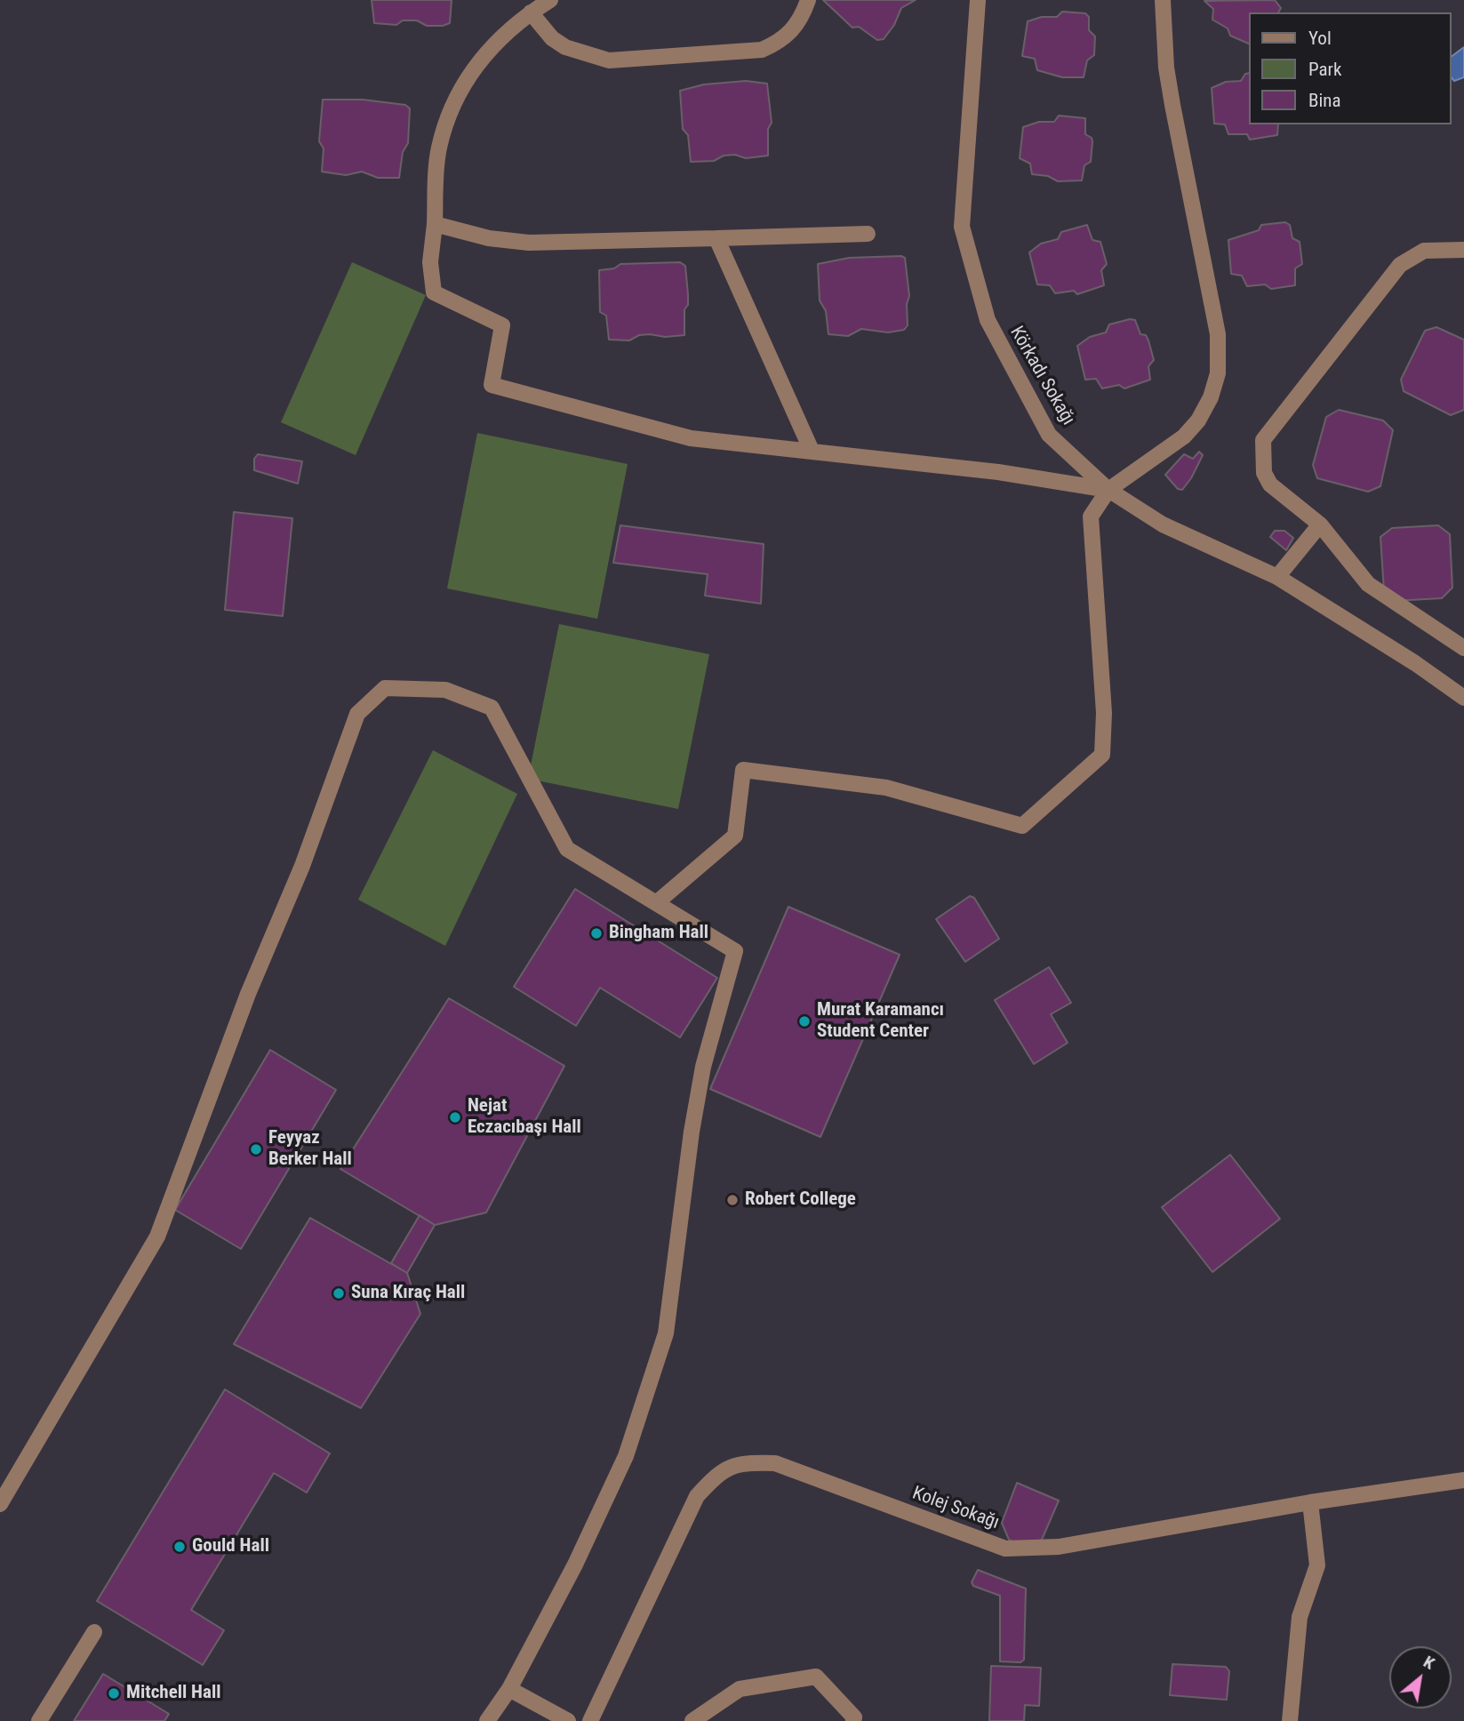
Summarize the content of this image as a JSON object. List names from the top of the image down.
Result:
{
  "streets": {
    "street": ["Körkadı Sokağı", "Kolej Sokağı"]
  },
  "places": [
    "Bingham Hall",
    "Murat Karamancı Student Center",
    "Nejat Eczacıbaşı Hall",
    "Feyyaz Berker Hall",
    "Robert College",
    "Suna Kıraç Hall",
    "Gould Hall",
    "Mitchell Hall"
  ],
  "legend": ["Yol", "Park", "Bina"],
  "north": "top right"
}
